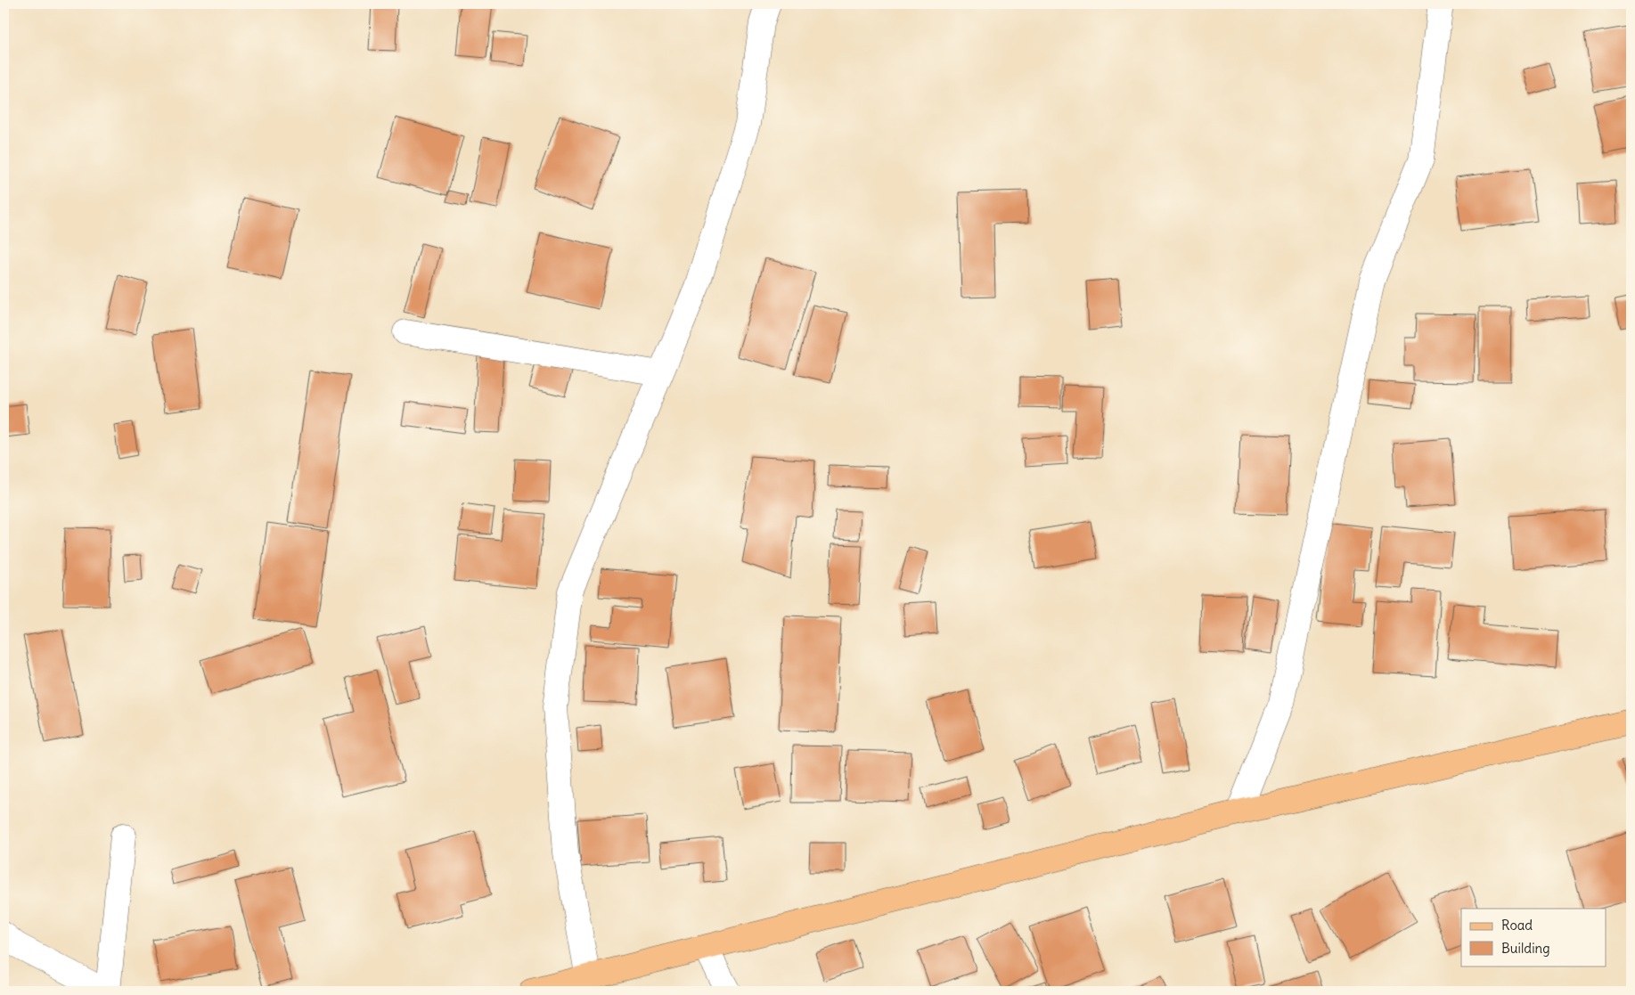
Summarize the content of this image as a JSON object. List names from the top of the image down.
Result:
{
  "legend": ["Road", "Building"]
}
